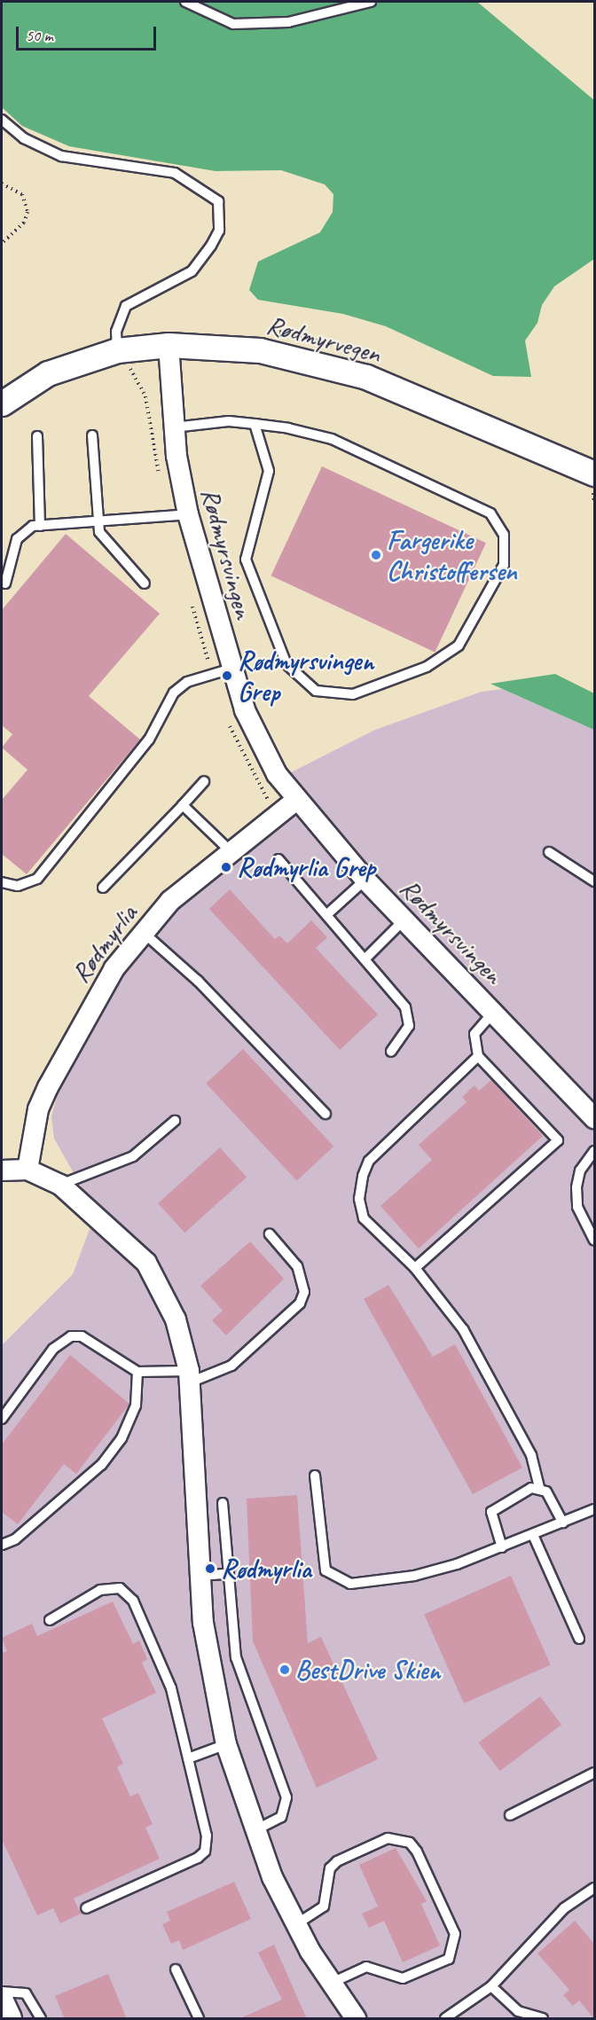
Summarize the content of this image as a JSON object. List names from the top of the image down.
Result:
{
  "streets": {
    "street": ["Rødmyrvegen", "Rødmyrsvingen", "Rødmyrlia"]
  },
  "crossings": [
    ["Rødmyrvegen", "Rødmyrsvingen"],
    ["Rødmyrsvingen", "Rødmyrlia"]
  ],
  "places": [
    "Fargerike Christoffersen",
    "Rødmyrsvingen Grep",
    "Rødmyrlia Grep",
    "Rødmyrlia",
    "BestDrive Skien"
  ],
  "scale_bar": "50 m"
}
